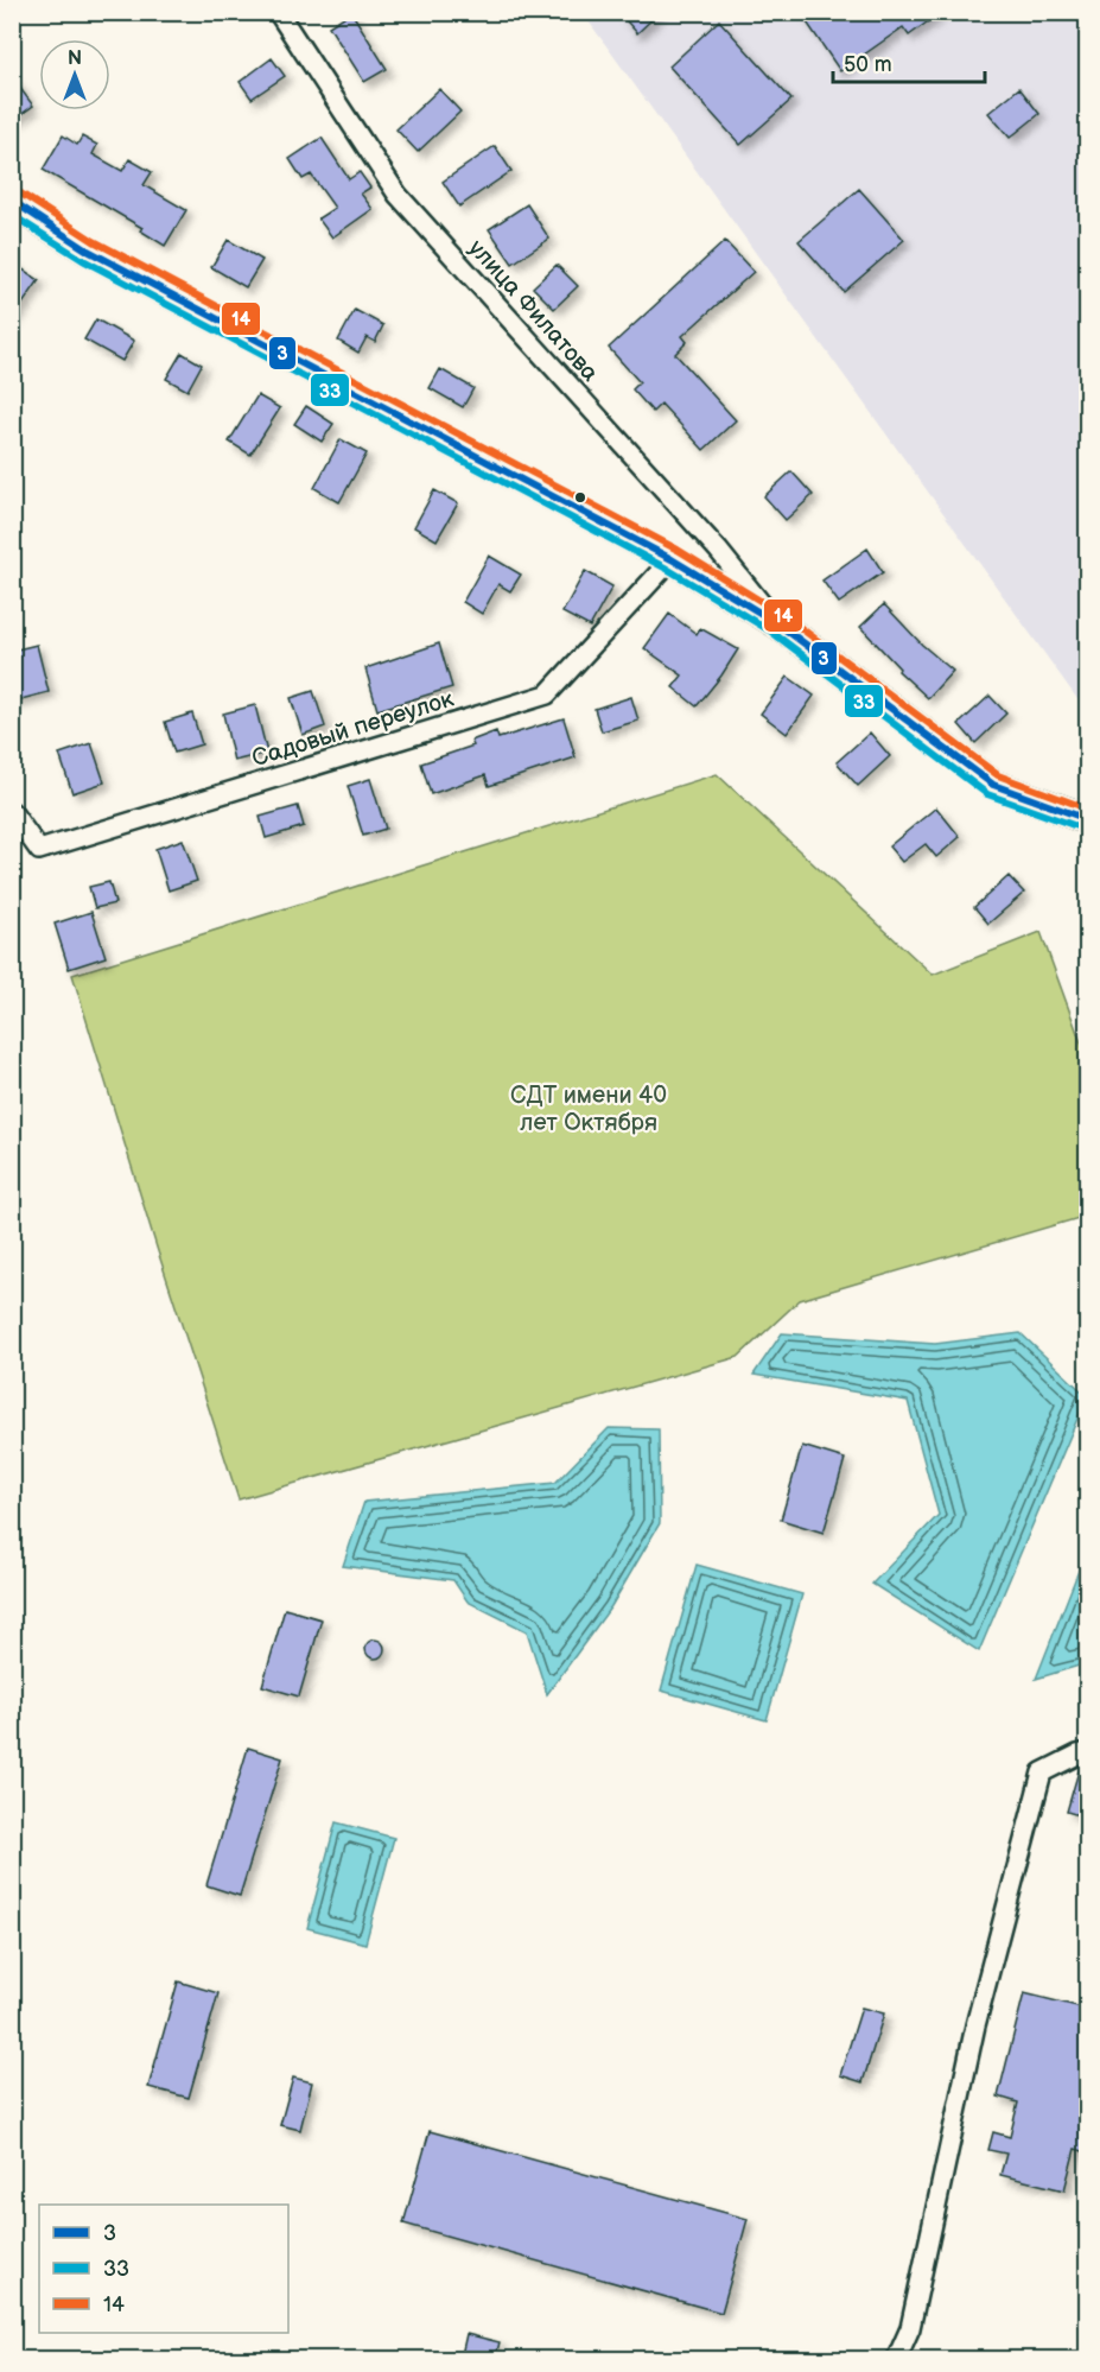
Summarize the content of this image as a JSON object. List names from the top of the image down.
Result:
{
  "streets": {
    "street": ["улица Филатова", "Садовый переулок"]
  },
  "parks": ["СДТ имени 40 лет Октября"],
  "lines": ["transit line 14", "transit line 3", "transit line 33"],
  "legend": ["3", "33", "14"],
  "scale_bar": "50 m",
  "north": "top"
}
